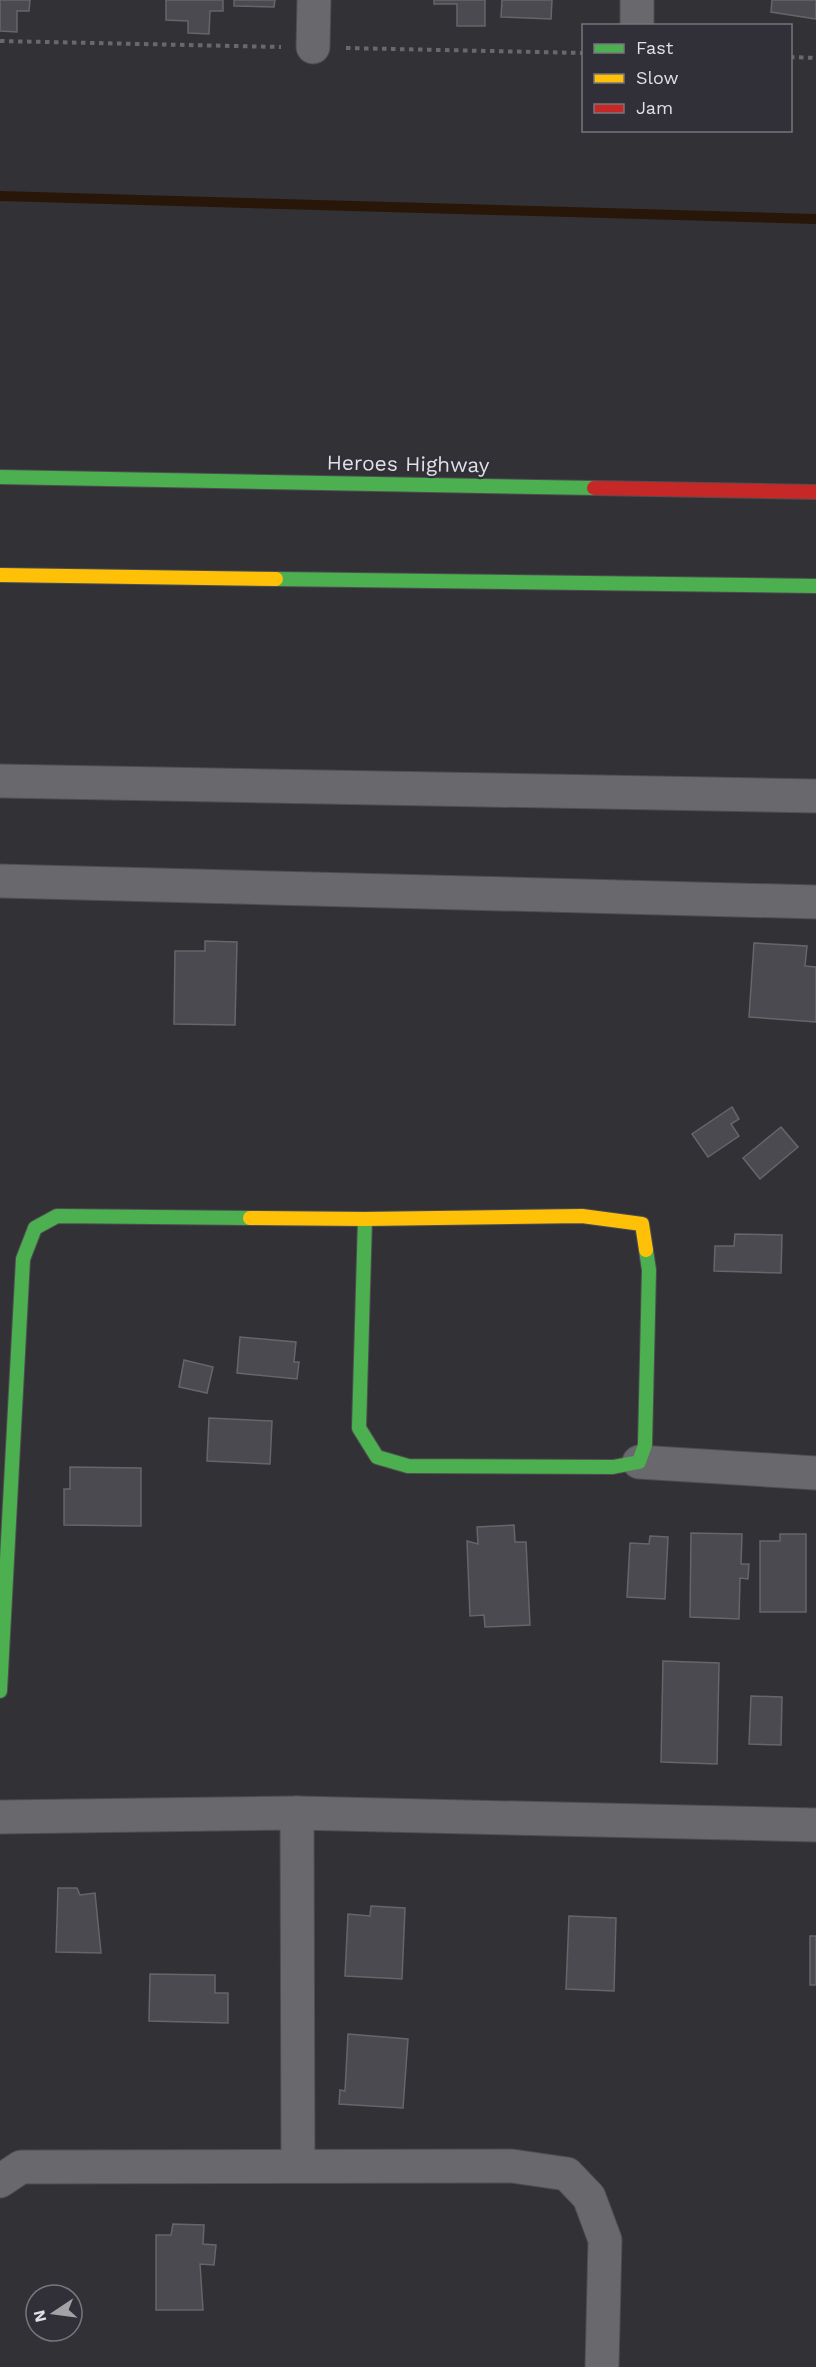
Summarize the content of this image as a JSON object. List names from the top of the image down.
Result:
{
  "streets": {
    "street": ["Heroes Highway"]
  },
  "legend": ["Fast", "Slow", "Jam"],
  "north": "left"
}
